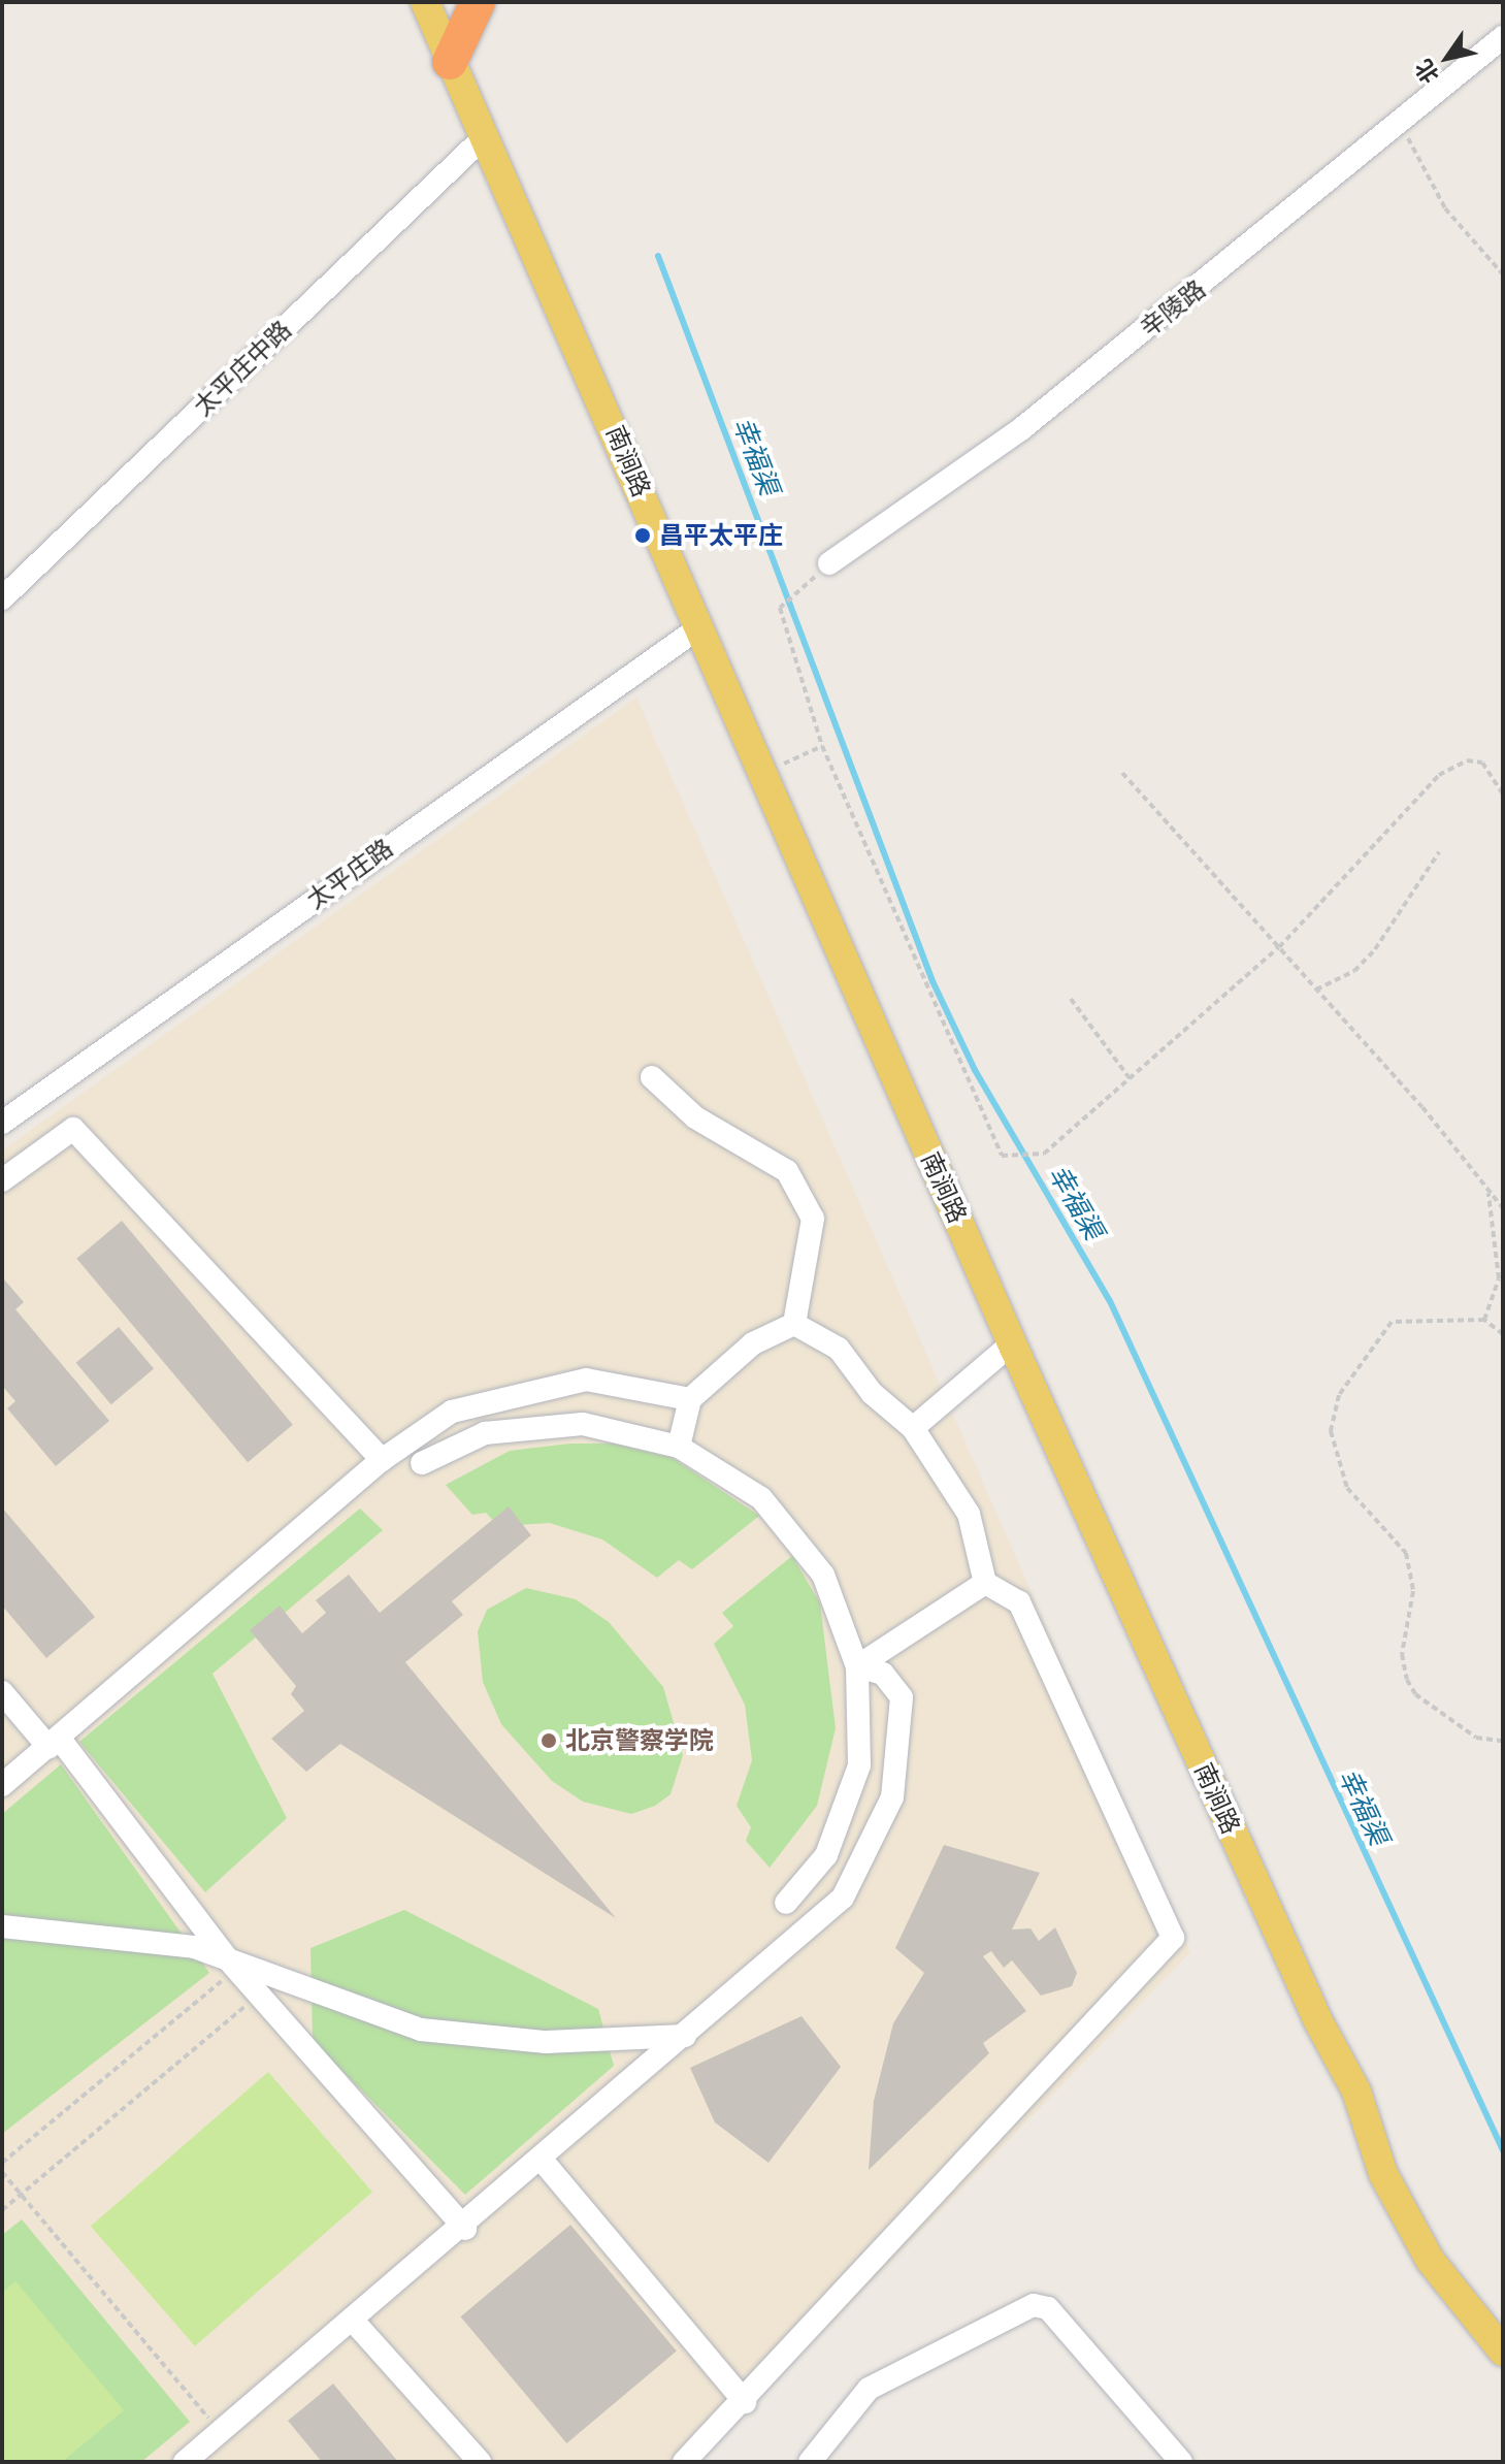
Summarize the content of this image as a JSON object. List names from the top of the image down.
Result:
{
  "streets": {
    "main road": ["南涧路"],
    "street": ["辛陵路", "太平庄中路", "太平庄路"]
  },
  "crossings": [
    ["太平庄中路", "南涧路"],
    ["南涧路", "太平庄路"]
  ],
  "water": ["幸福渠"],
  "places": ["昌平太平庄", "北京警察学院"],
  "north": "bottom left"
}
